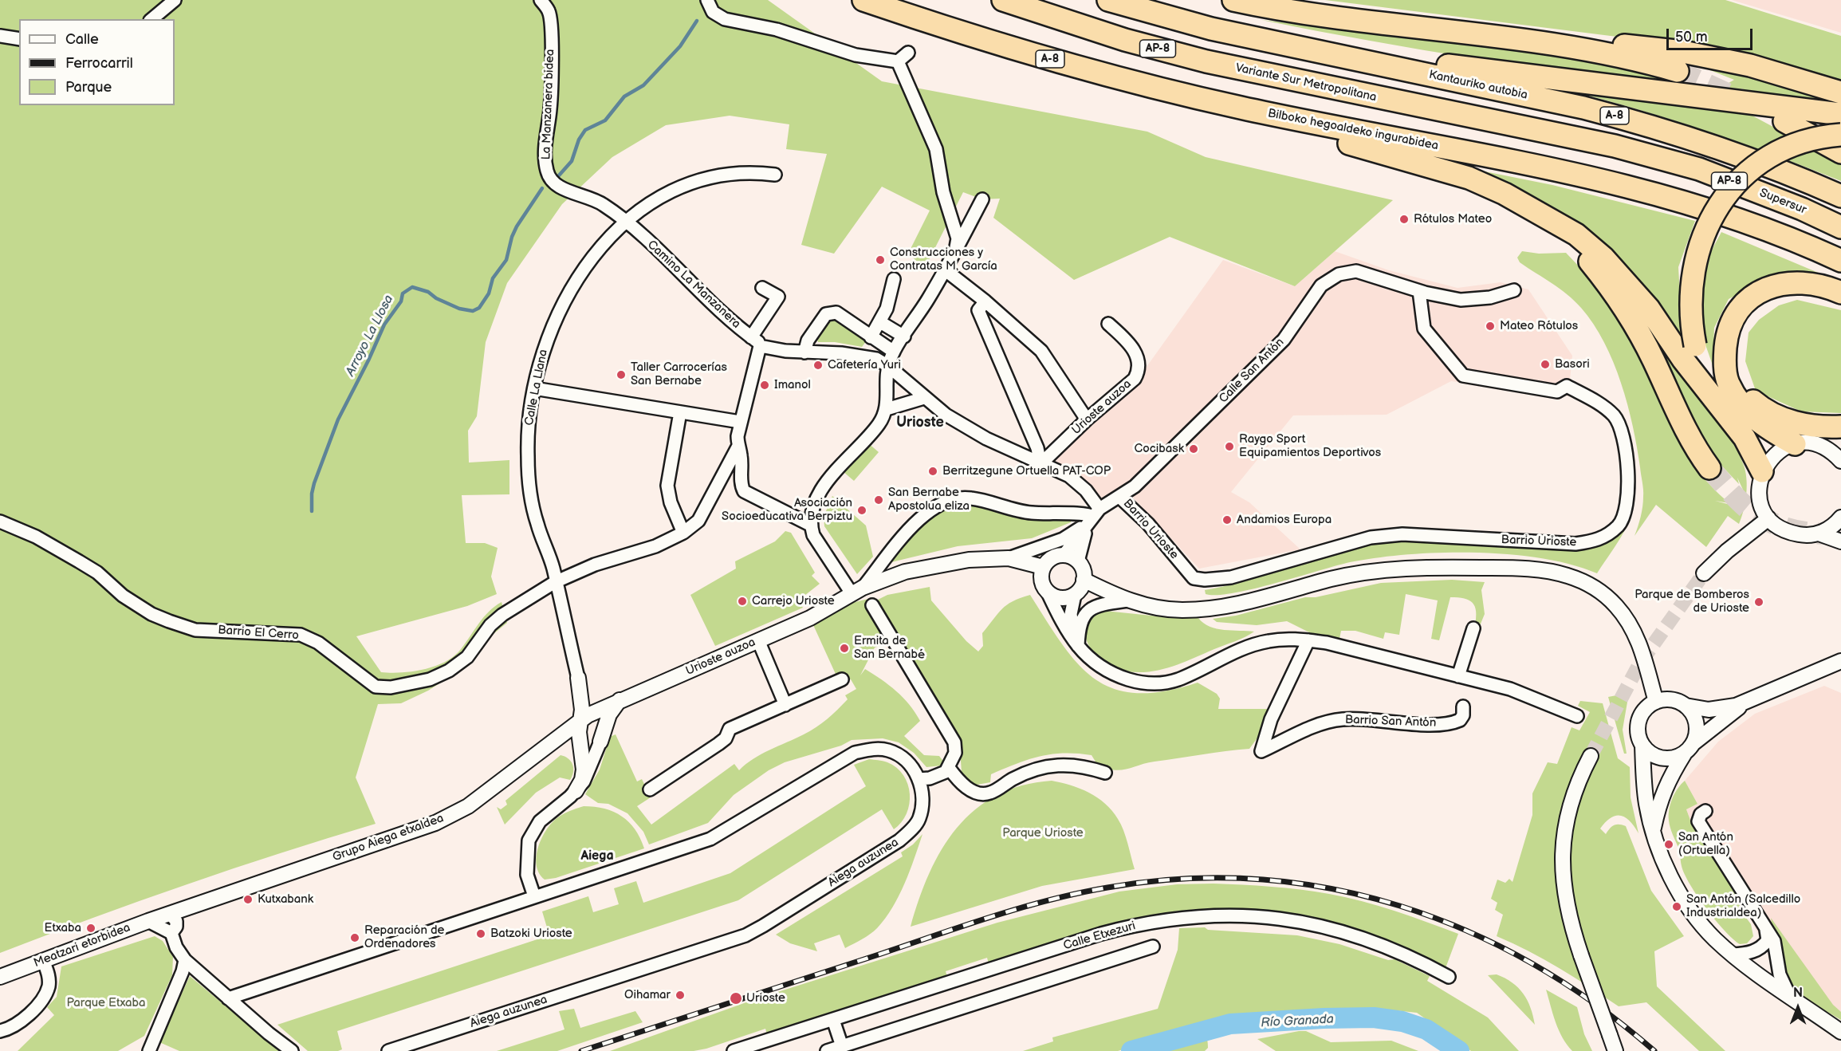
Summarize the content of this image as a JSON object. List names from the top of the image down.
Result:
{
  "streets": {
    "highway": [
      "AP-8",
      "A-8",
      "Variante Sur Metropolitana",
      "Kantauriko autobia",
      "Bilboko hegoaldeko ingurabidea",
      "Supersur"
    ],
    "street": [
      "La Manzanera bidea",
      "Camino La Manzanera",
      "Calle San Antón",
      "Calle La Llana",
      "Urioste auzoa",
      "Barrio Urioste",
      "Barrio El Cerro",
      "Barrio San Antón",
      "Grupo Aiega etxaldea",
      "Aiega auzunea",
      "Calle Etxezuri",
      "Meatzari etorbidea"
    ]
  },
  "crossings": [
    ["Variante Sur Metropolitana", "Supersur"],
    ["La Manzanera bidea", "Camino La Manzanera"],
    ["La Manzanera bidea", "Calle La Llana"],
    ["Camino La Manzanera", "Calle La Llana"],
    ["Calle San Antón", "Urioste auzoa"],
    ["Calle San Antón", "Barrio Urioste"],
    ["Calle La Llana", "Barrio El Cerro"],
    ["Urioste auzoa", "Grupo Aiega etxaldea"],
    ["Grupo Aiega etxaldea", "Meatzari etorbidea"]
  ],
  "districts": ["Urioste", "Aiega"],
  "water": ["Arroyo La Llosa", "Río Granada"],
  "parks": ["Parque Urioste", "Parque Etxaba"],
  "places": [
    "Rótulos Mateo",
    "Construcciones y Contratas M. García",
    "Mateo Rótulos",
    "Basori",
    "Cafetería Yuri",
    "Taller Carrocerías San Bernabe",
    "Imanol",
    "Raygo Sport Equipamientos Deportivos",
    "Cocibask",
    "Berritzegune Ortuella PAT-COP",
    "San Bernabe Apostolua eliza",
    "Asociación Socioeducativa Berpiztu",
    "Andamios Europa",
    "Carrejo Urioste",
    "Parque de Bomberos de Urioste",
    "Ermita de San Bernabé",
    "San Antón (Ortuella)",
    "Kutxabank",
    "San Antón (Salcedillo Industrialdea)",
    "Etxaba",
    "Batzoki Urioste",
    "Reparación de Ordenadores",
    "Oihamar",
    "Urioste"
  ],
  "legend": ["Calle", "Ferrocarril", "Parque"],
  "scale_bar": "50 m",
  "north": "top"
}
